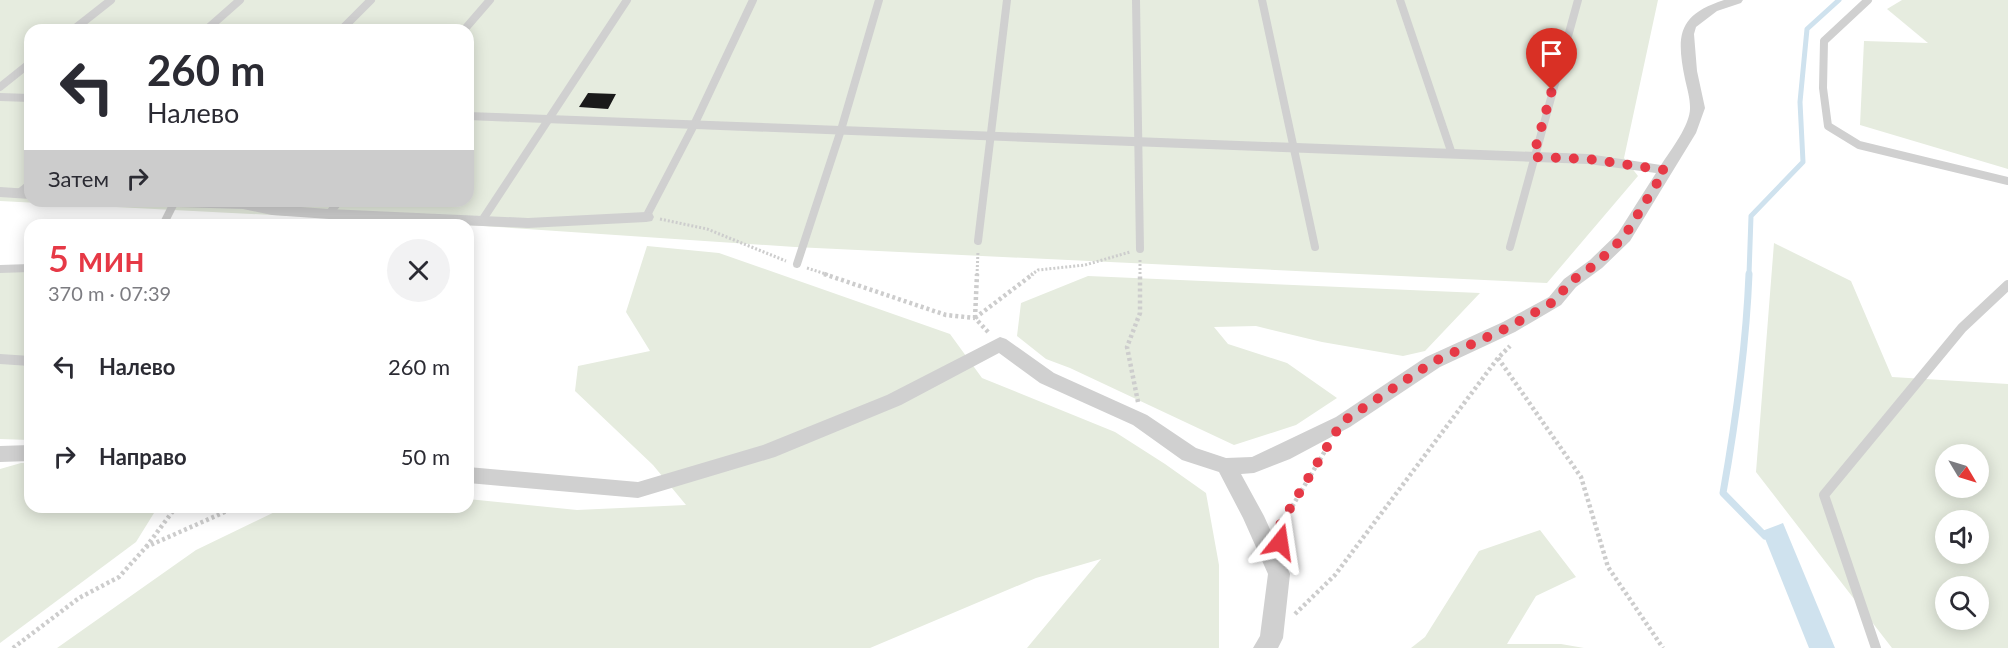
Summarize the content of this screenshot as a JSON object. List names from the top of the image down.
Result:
{
  "north": "bottom right",
  "page": {
    "turn": ["260 m", "Налево"],
    "then": "Затем",
    "heading": ["5 мин", "370 m · 07:39"],
    "list": [
      {
        "name": "Налево",
        "value": "260 m"
      },
      {
        "name": "Направо",
        "value": "50 m"
      }
    ]
  }
}
